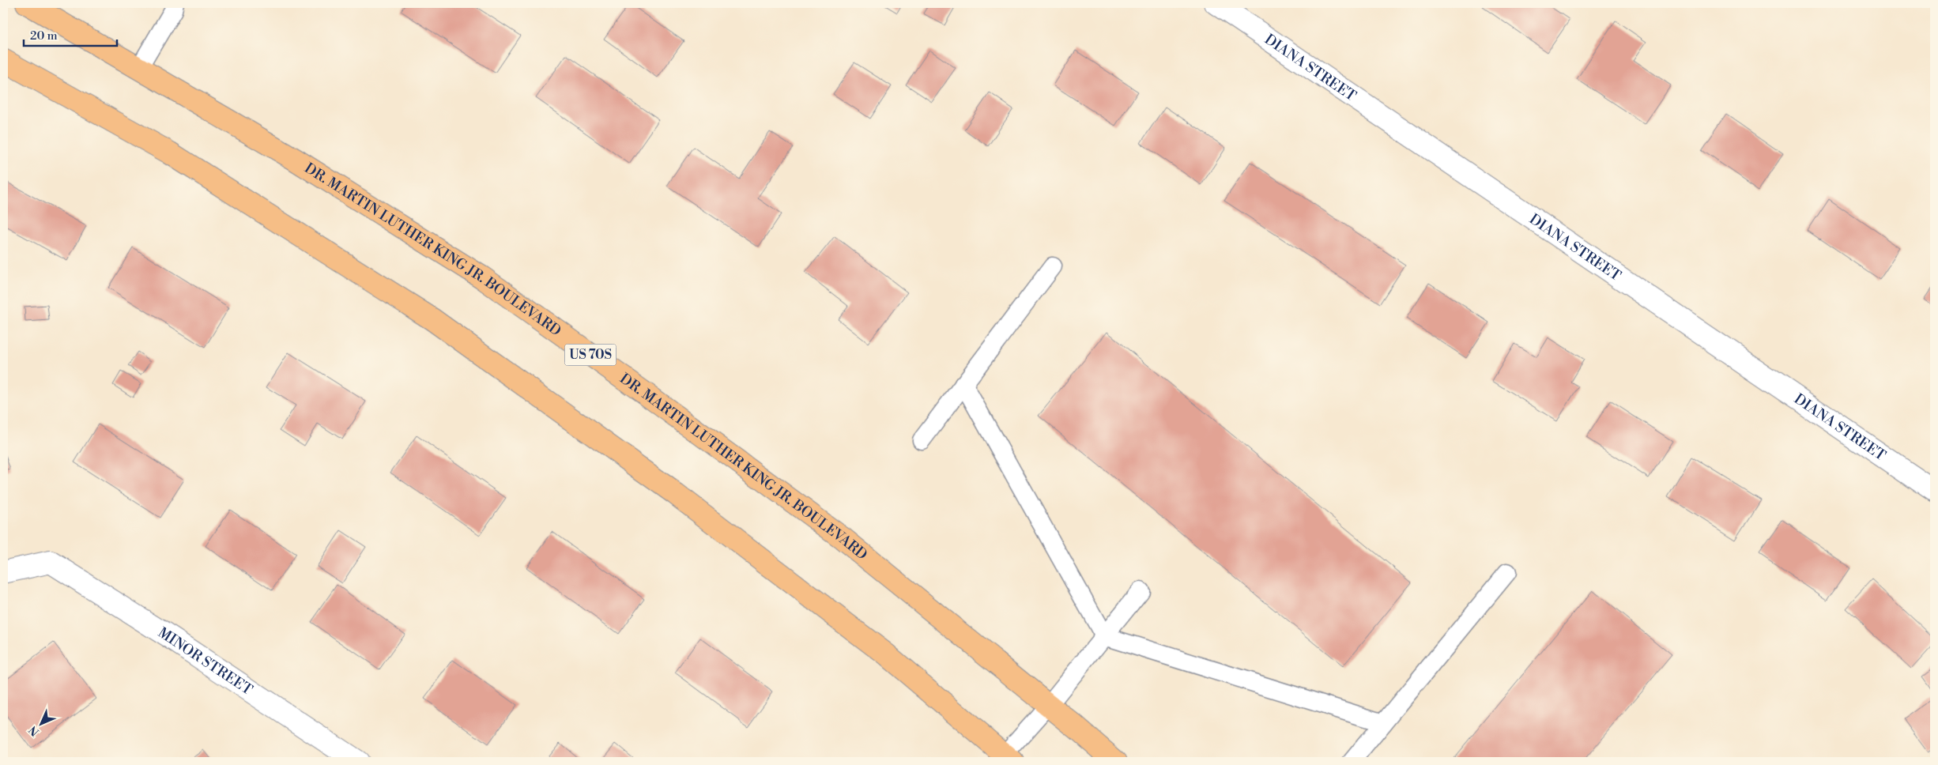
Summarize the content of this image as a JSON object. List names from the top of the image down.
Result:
{
  "streets": {
    "main road": ["DR. MARTIN LUTHER KING JR. BOULEVARD", "US 70S"],
    "street": ["DIANA STREET", "MINOR STREET"]
  },
  "scale_bar": "20 m",
  "north": "bottom left"
}
